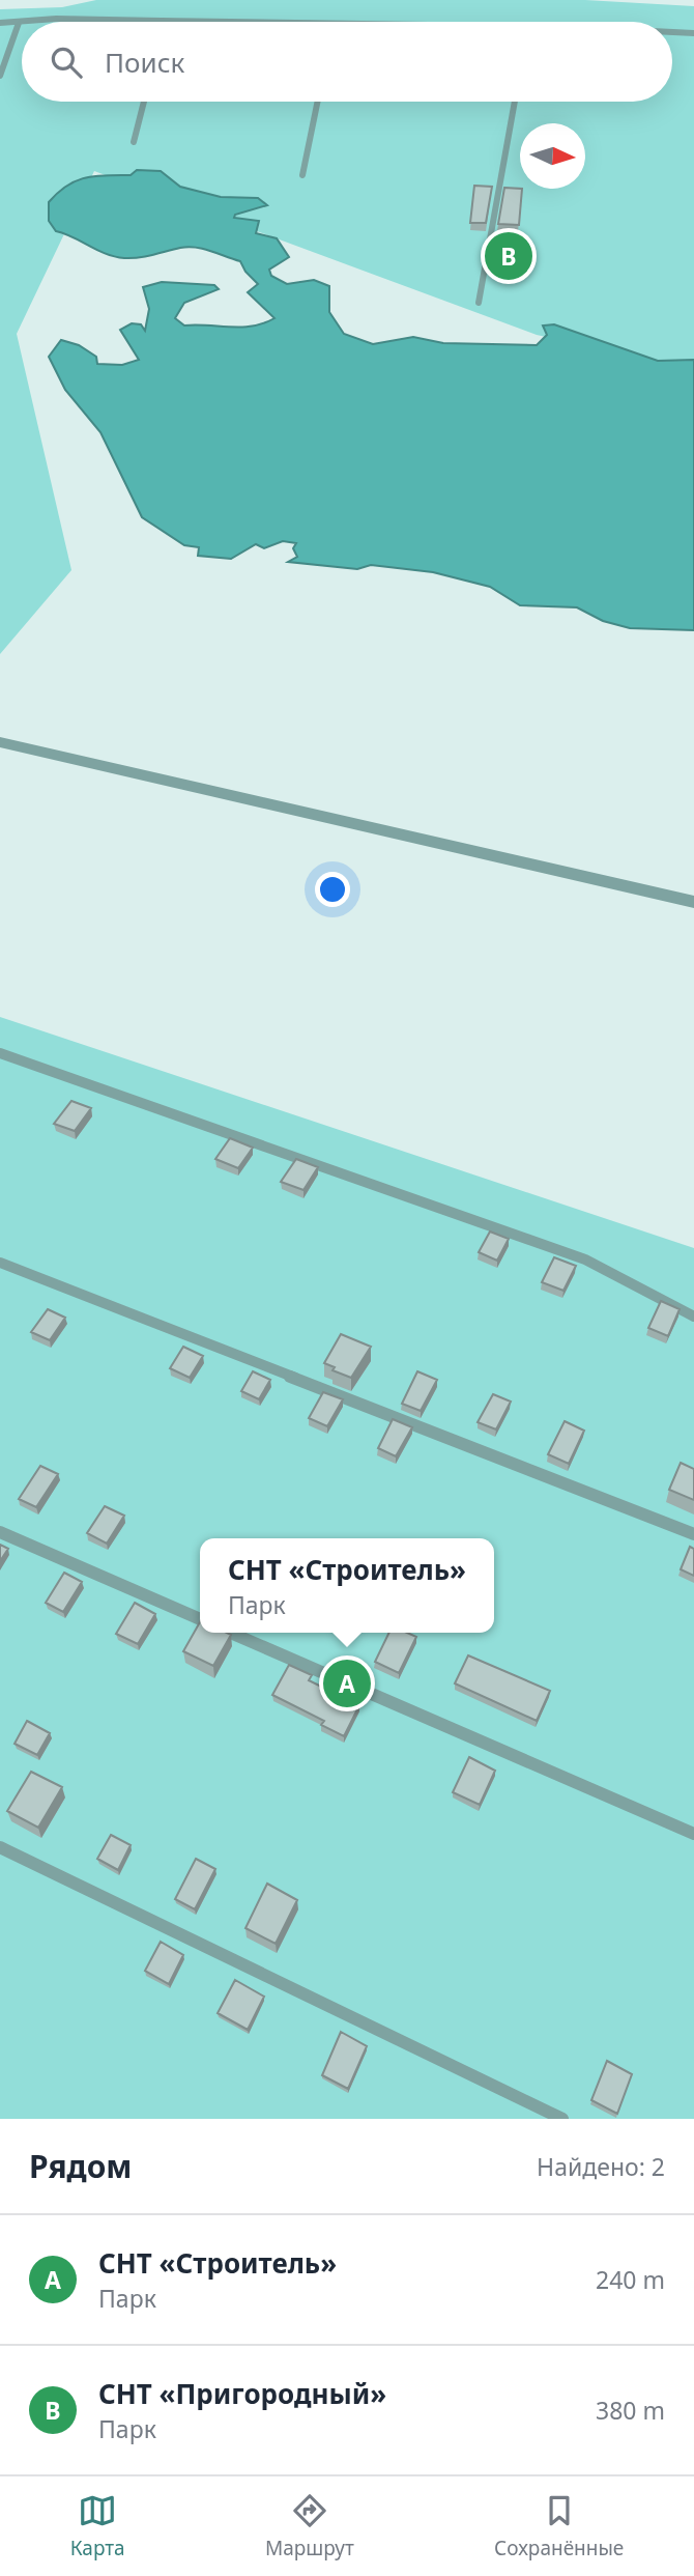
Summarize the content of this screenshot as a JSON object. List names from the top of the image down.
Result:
{
  "north": "right",
  "page": {
    "search": "Поиск",
    "pins": ["B", "A"],
    "popup": ["СНТ «Строитель»", "Парк"],
    "heading": ["Рядом", "Найдено: 2"],
    "list": [
      {
        "mark": "A",
        "name": "СНТ «Строитель»",
        "note": "Парк",
        "value": "240 m"
      },
      {
        "mark": "B",
        "name": "СНТ «Пригородный»",
        "note": "Парк",
        "value": "380 m"
      }
    ],
    "nav": ["Карта", "Маршрут", "Сохранённые"]
  }
}
